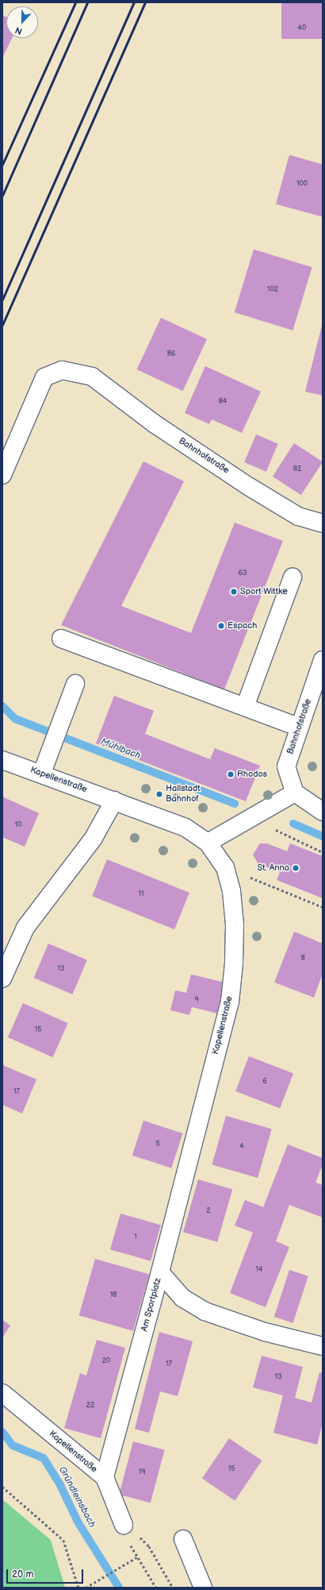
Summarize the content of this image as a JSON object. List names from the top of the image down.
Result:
{
  "streets": {
    "street": ["Bahnhofstraße", "Kapellenstraße", "Am Sportplatz"]
  },
  "crossings": [
    ["Kapellenstraße", "Am Sportplatz"]
  ],
  "water": ["Mühlbach", "Gründleinsbach"],
  "places": [
    "Sport Wittke",
    "Espach",
    "Rhodos",
    "Hallstadt Bahnhof",
    "St. Anna"
  ],
  "house_numbers": [
    "40",
    "100",
    "102",
    "86",
    "84",
    "82",
    "63",
    "10",
    "11",
    "8",
    "13",
    "9",
    "15",
    "6",
    "17",
    "5",
    "4",
    "2",
    "1",
    "14",
    "18",
    "20",
    "17",
    "13",
    "22",
    "15",
    "19"
  ],
  "scale_bar": "20 m",
  "north": "bottom"
}
